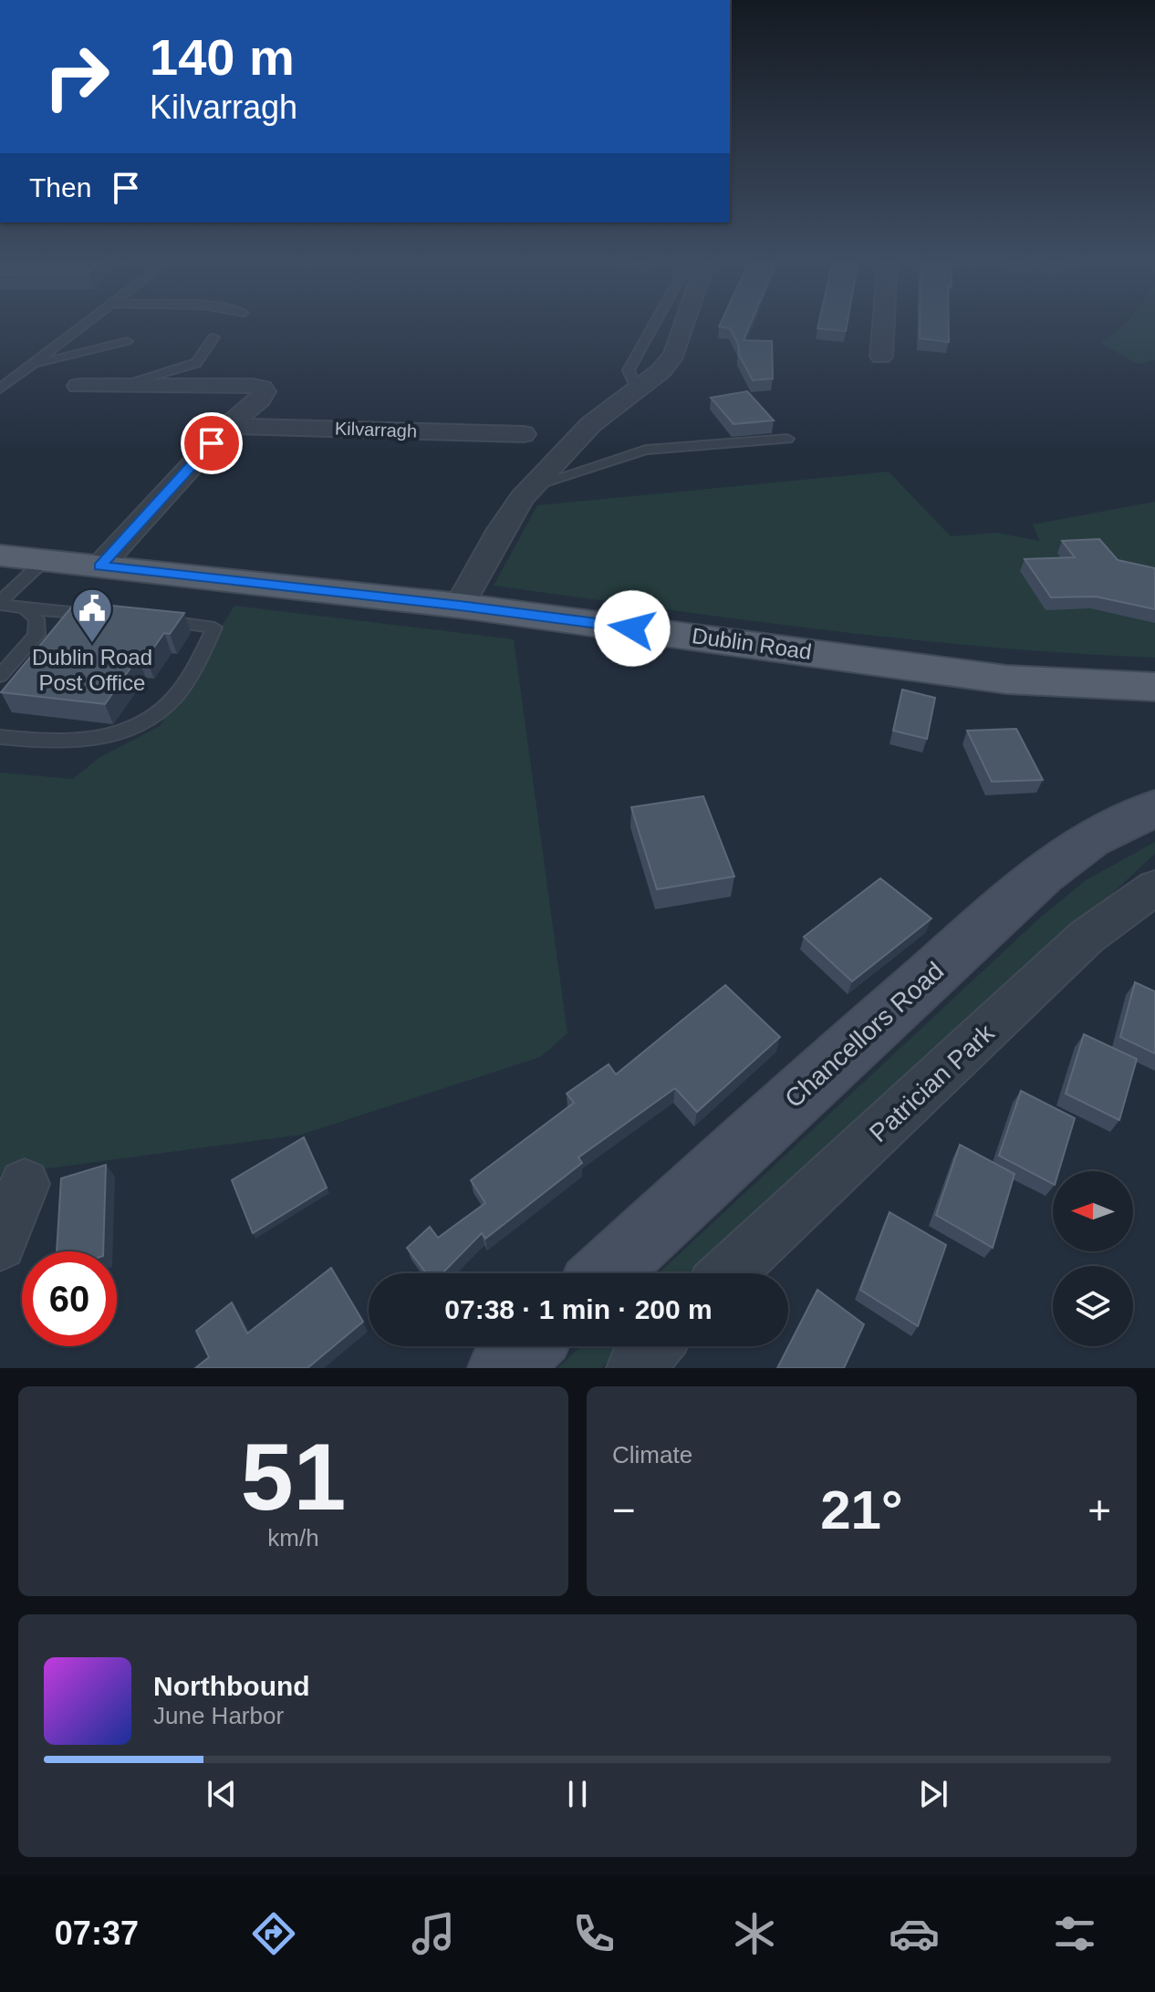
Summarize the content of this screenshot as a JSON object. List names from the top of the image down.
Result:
{
  "streets": {
    "main road": ["Dublin Road"],
    "street": ["Kilvarragh", "Chancellors Road", "Patrician Park"]
  },
  "places": {
    "public building": ["Dublin Road Post Office"]
  },
  "north": "left",
  "page": {
    "turn": ["140 m", "Kilvarragh"],
    "then": "Then",
    "limit": "60",
    "trip": "07:38 · 1 min · 200 m",
    "tile": [
      ["51", "km/h"],
      "Climate"
    ],
    "heat": ["−", "21°", "+"],
    "song": ["Northbound", "June Harbor"],
    "tabs": "07:37"
  }
}
